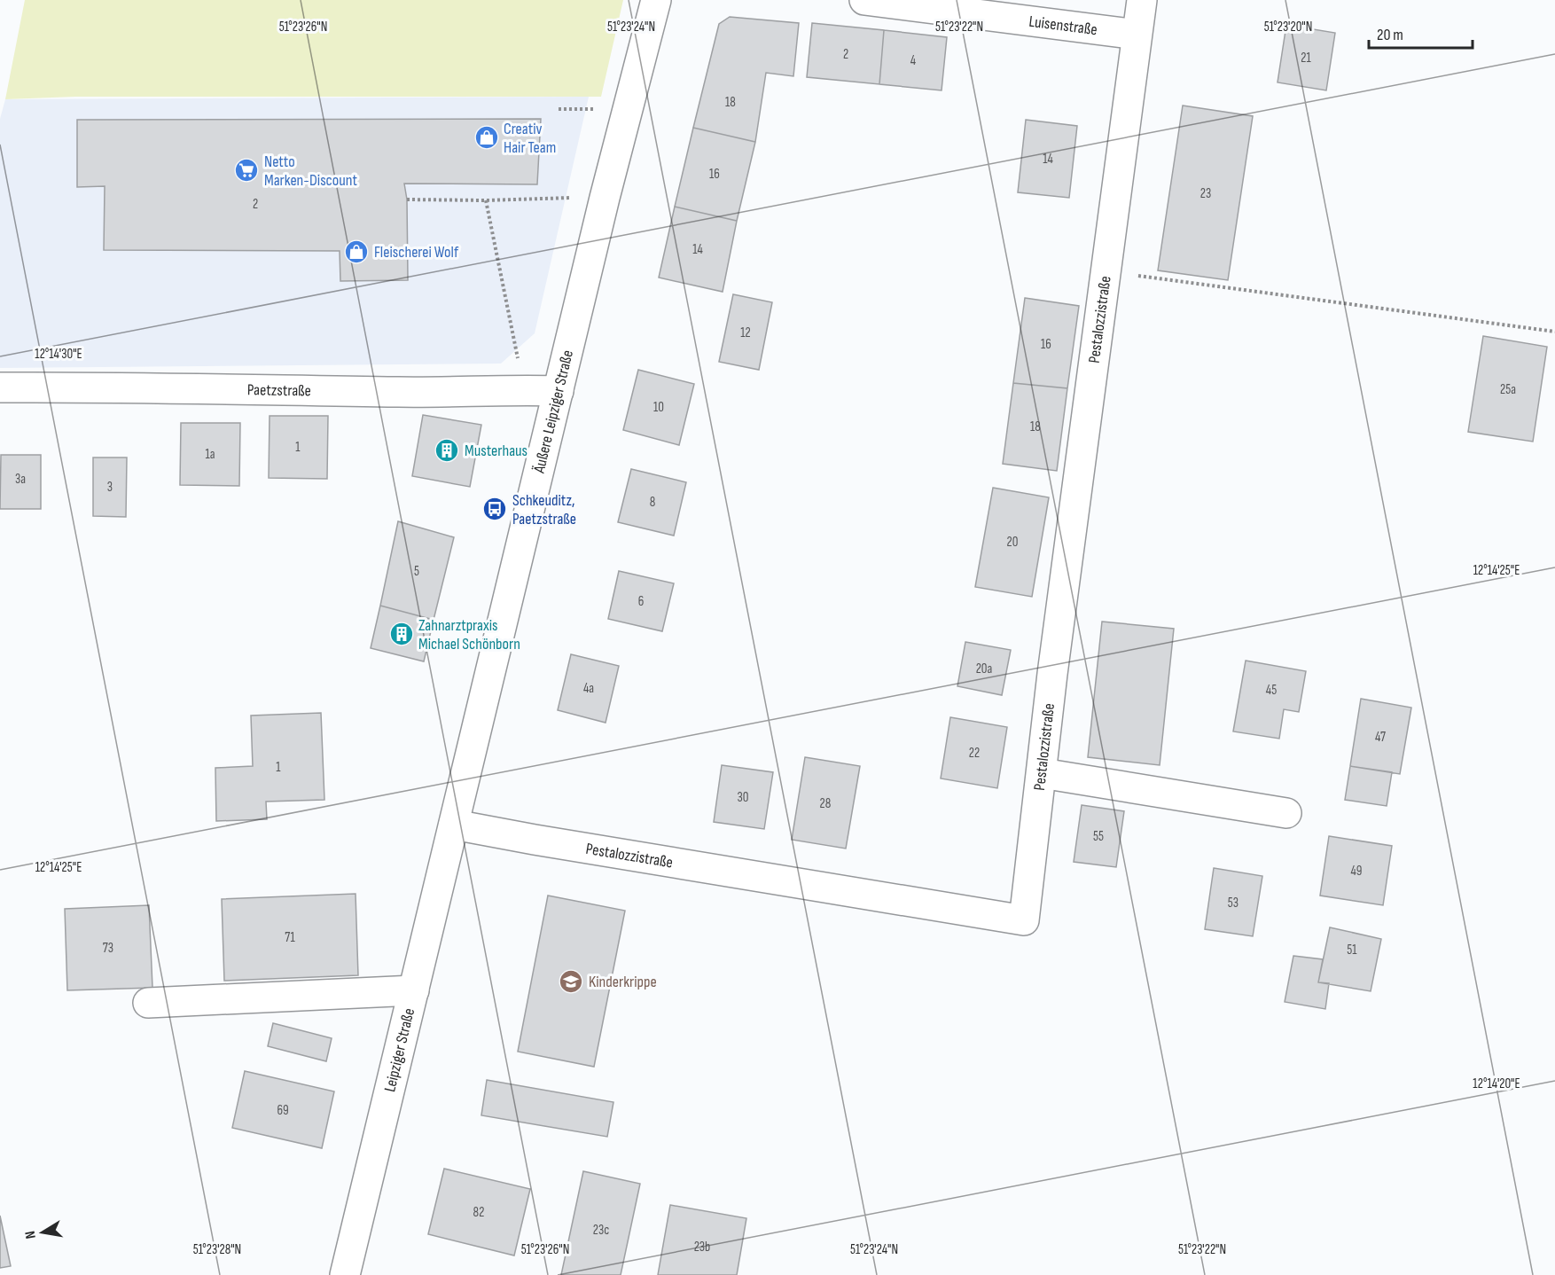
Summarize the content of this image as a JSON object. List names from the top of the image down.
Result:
{
  "streets": {
    "street": [
      "Luisenstraße",
      "Pestalozzistraße",
      "Paetzstraße",
      "Äußere Leipziger Straße",
      "Leipziger Straße"
    ]
  },
  "crossings": [
    ["Luisenstraße", "Pestalozzistraße"],
    ["Pestalozzistraße", "Äußere Leipziger Straße"],
    ["Pestalozzistraße", "Leipziger Straße"],
    ["Paetzstraße", "Äußere Leipziger Straße"],
    ["Äußere Leipziger Straße", "Leipziger Straße"]
  ],
  "places": {
    "shop": ["Creativ Hair Team", "Fleischerei Wolf"],
    "supermarket": ["Netto Marken-Discount"],
    "building": ["Musterhaus", "Zahnarztpraxis Michael Schönborn"],
    "bus stop": ["Schkeuditz, Paetzstraße"],
    "school or university": ["Kinderkrippe"]
  },
  "house_numbers": [
    "2",
    "21",
    "4",
    "18",
    "14",
    "16",
    "23",
    "2",
    "14",
    "12",
    "16",
    "25a",
    "10",
    "18",
    "1",
    "1a",
    "3a",
    "3",
    "8",
    "20",
    "5",
    "6",
    "20a",
    "4a",
    "45",
    "47",
    "22",
    "1",
    "30",
    "28",
    "55",
    "49",
    "53",
    "71",
    "73",
    "51",
    "69",
    "82",
    "23c",
    "23b"
  ],
  "scale_bar": "20 m",
  "north": "left",
  "coordinates": [
    "51°23'26\"N",
    "51°23'24\"N",
    "51°23'22\"N",
    "51°23'20\"N",
    "12°14'30\"E",
    "12°14'25\"E",
    "12°14'20\"E",
    "51°23'28\"N"
  ]
}
